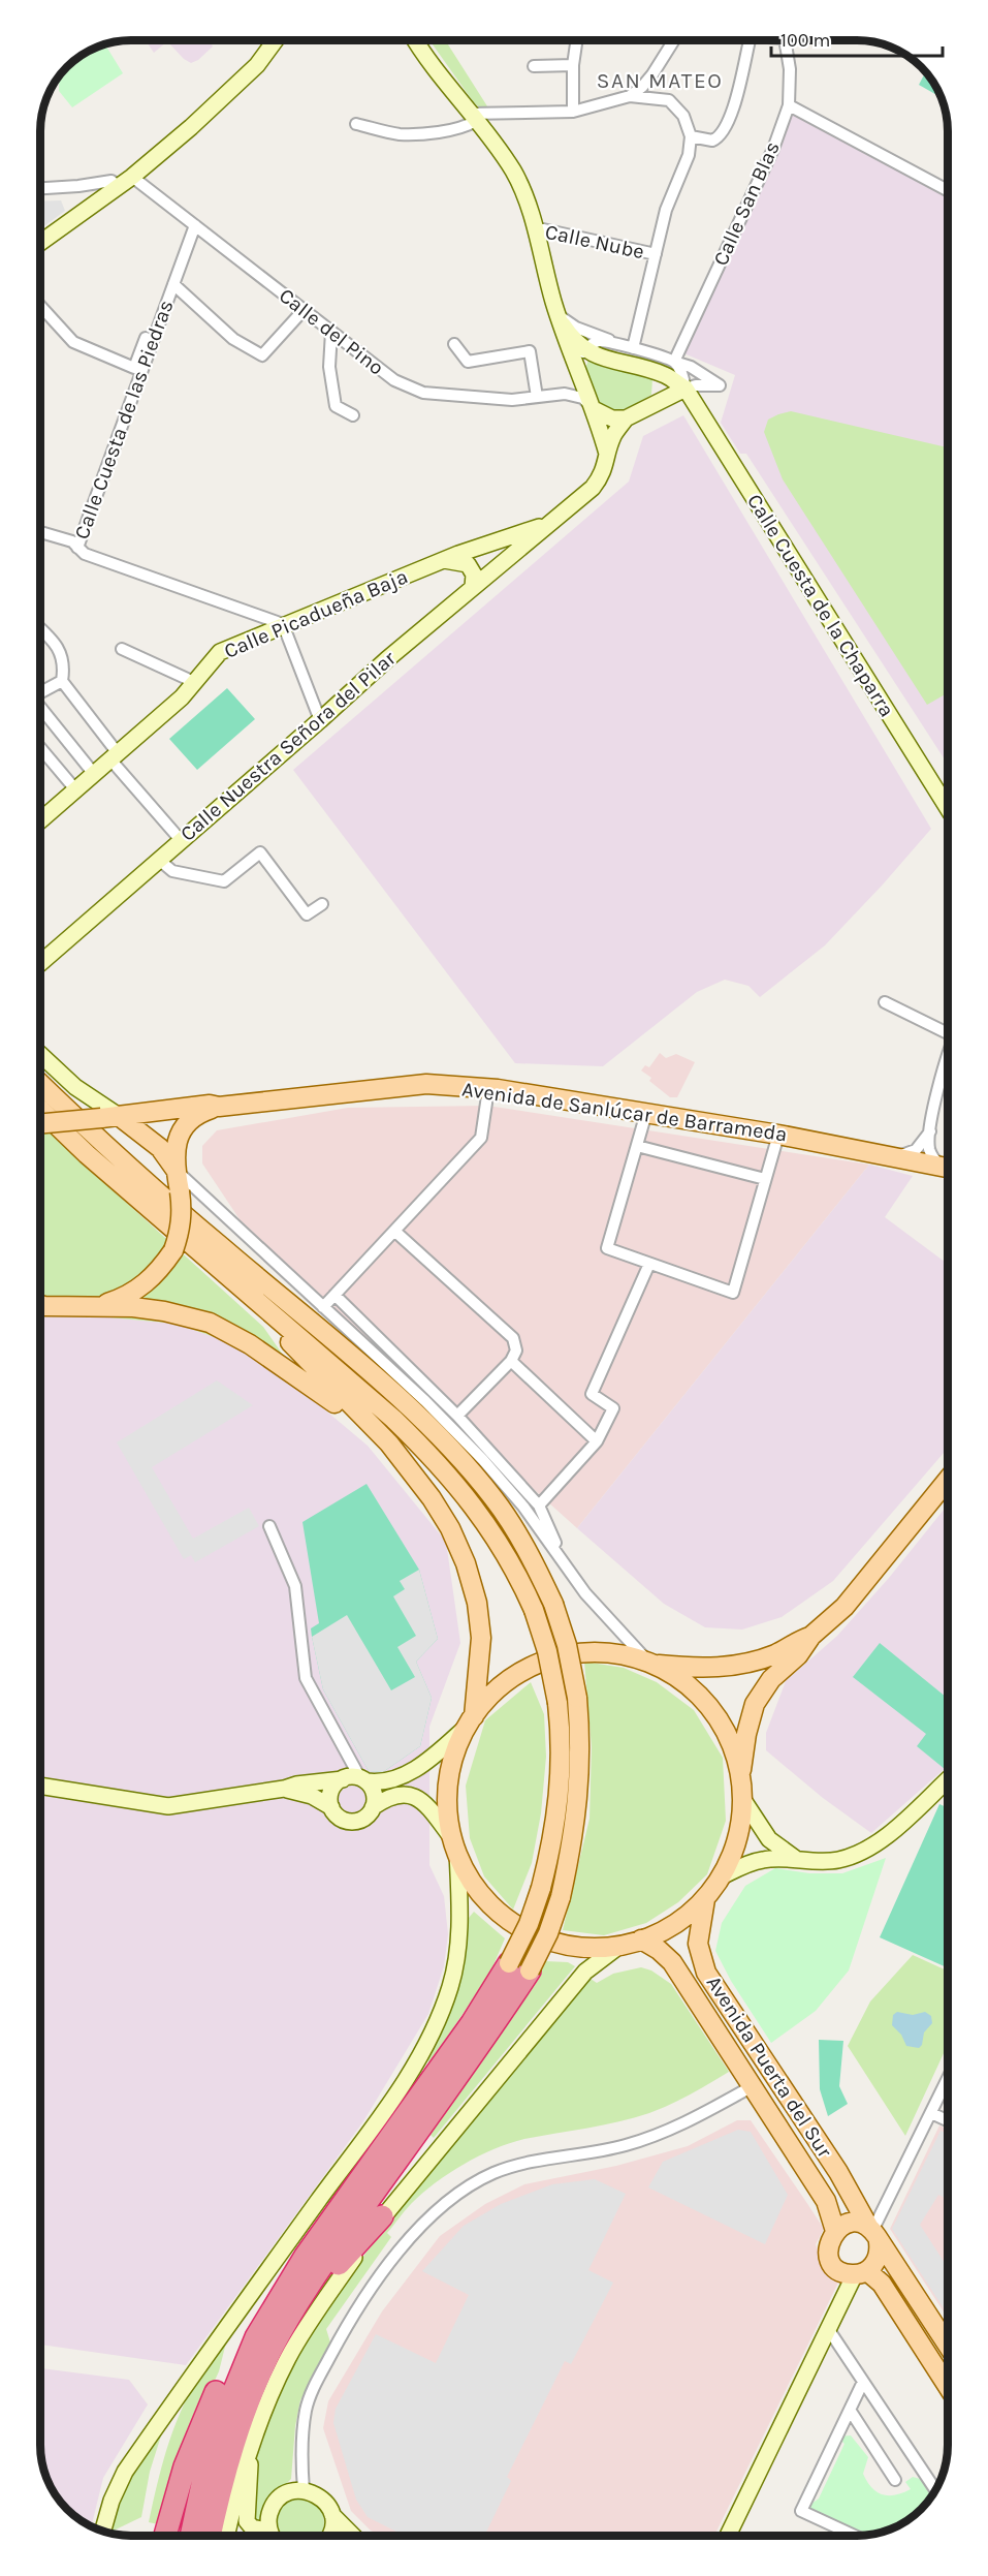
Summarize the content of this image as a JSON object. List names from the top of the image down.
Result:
{
  "streets": {
    "main road": ["Avenida de Sanlúcar de Barrameda", "Avenida Puerta del Sur"],
    "street": [
      "Calle San Blas",
      "Calle Nube",
      "Calle del Pino",
      "Calle Cuesta de las Piedras",
      "Calle Cuesta de la Chaparra",
      "Calle Picadueña Baja",
      "Calle Nuestra Señora del Pilar"
    ]
  },
  "crossings": [
    ["Calle del Pino", "Calle Cuesta de las Piedras"],
    ["Calle Cuesta de las Piedras", "Calle Picadueña Baja"],
    ["Calle Picadueña Baja", "Calle Nuestra Señora del Pilar"]
  ],
  "districts": ["SAN MATEO"],
  "scale_bar": "100 m"
}
